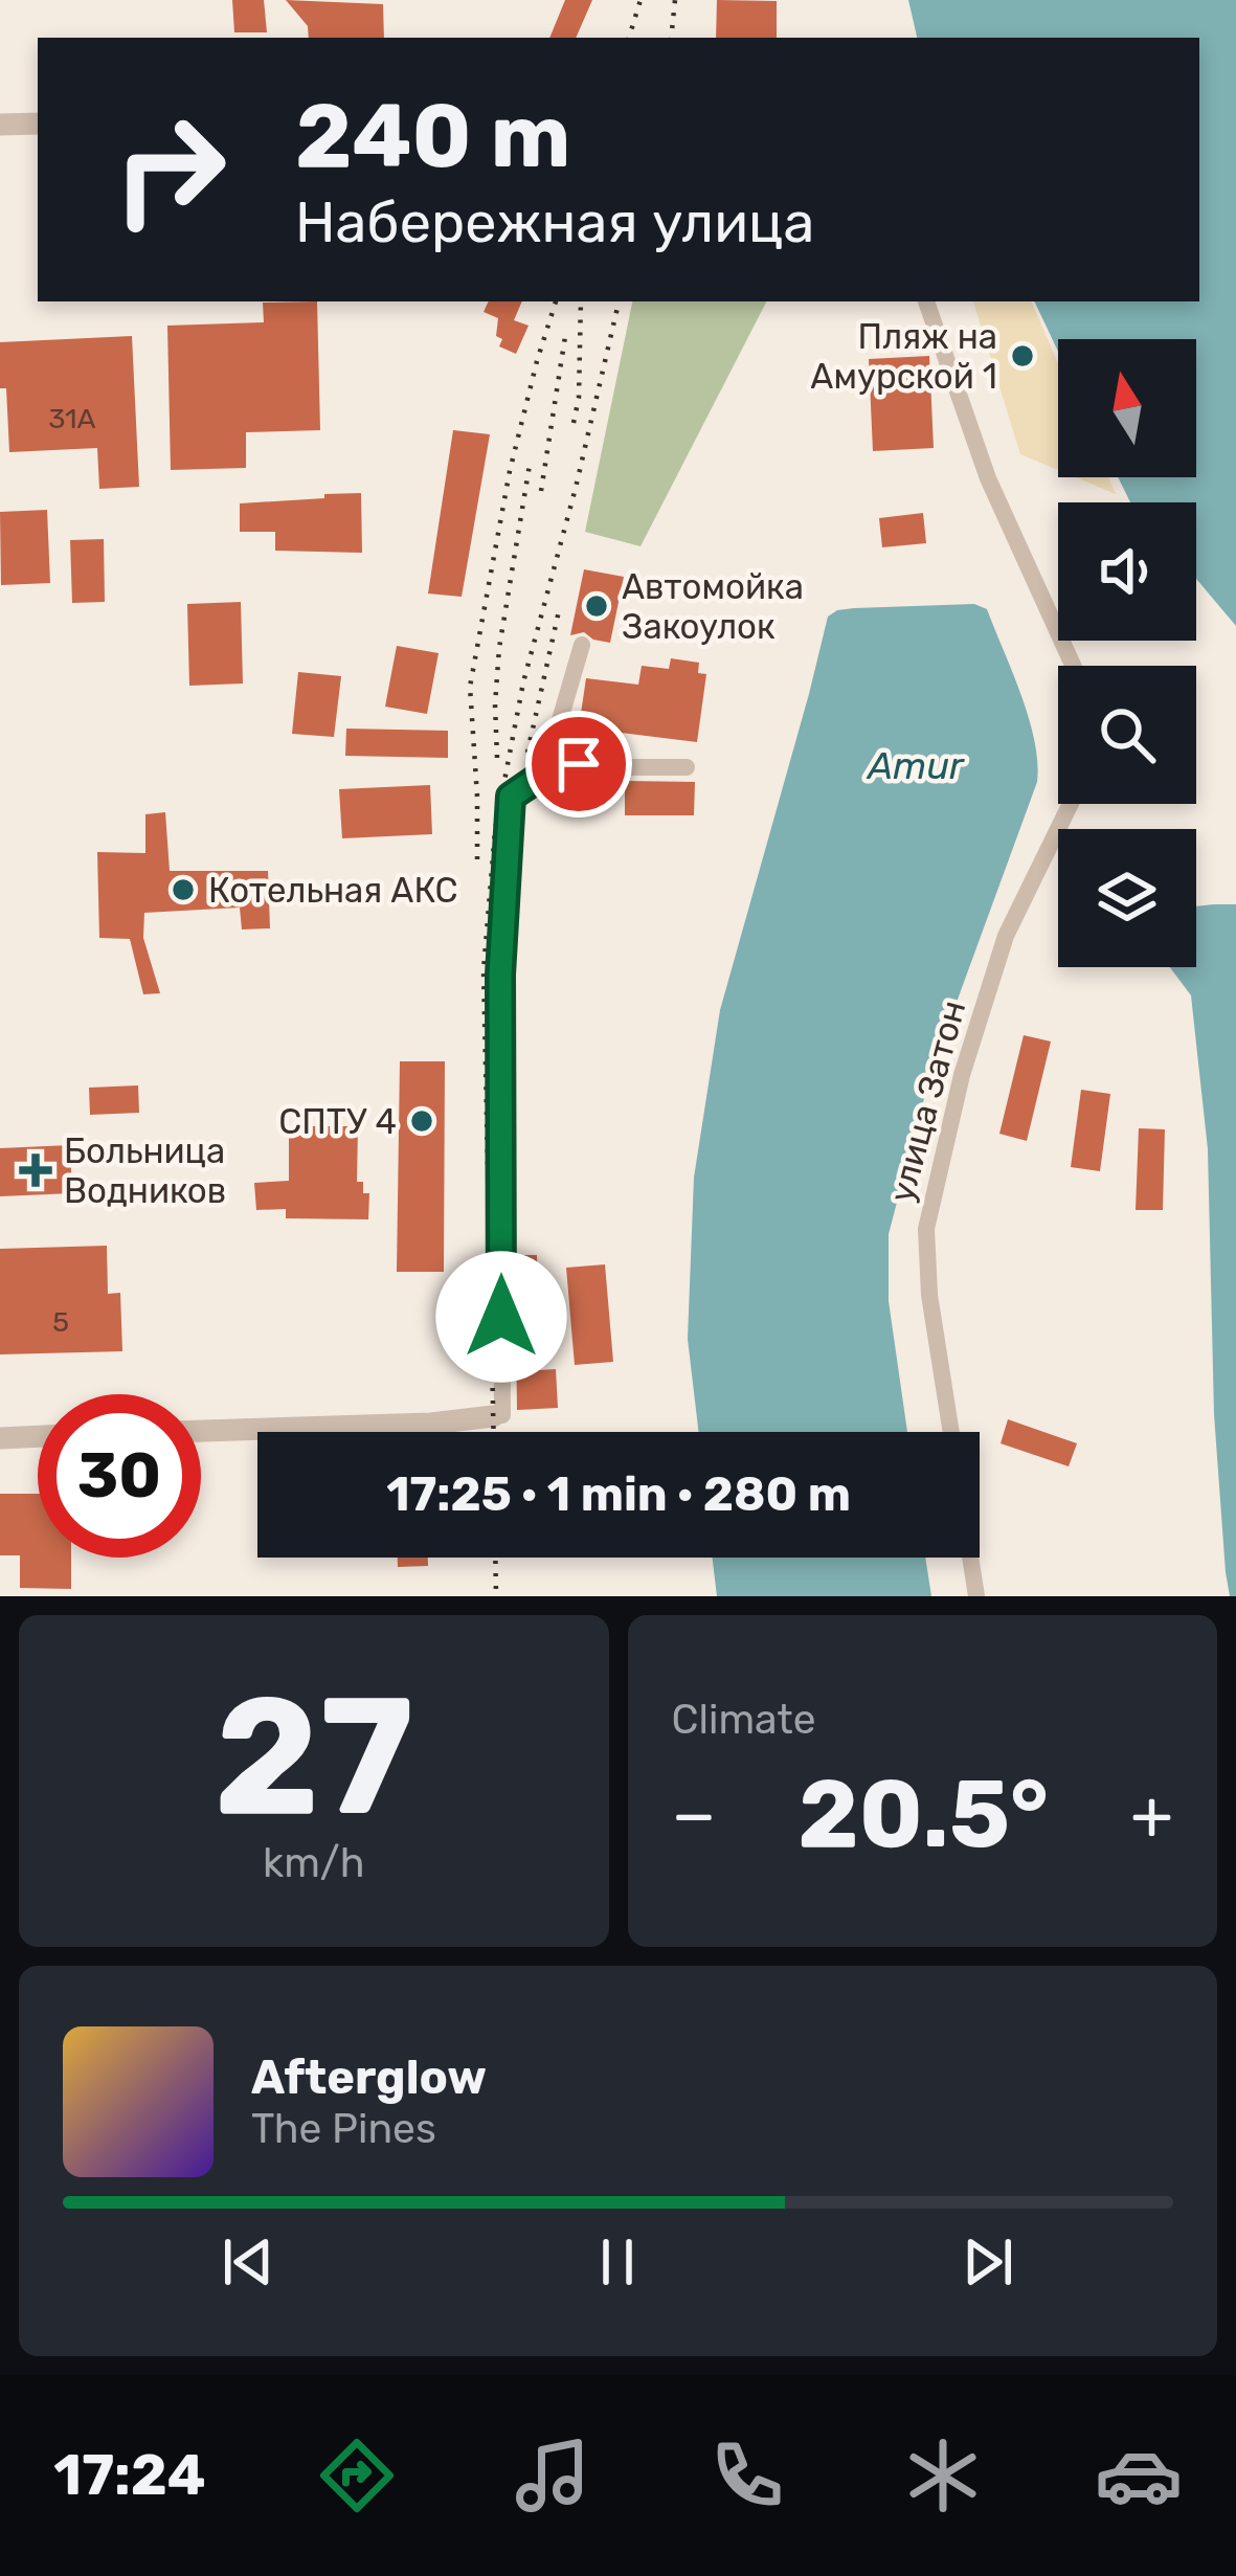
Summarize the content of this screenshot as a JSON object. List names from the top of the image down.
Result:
{
  "streets": {
    "street": ["улица Затон"]
  },
  "water": ["Amur"],
  "places": {
    "other": [
      "Пляж на Амурской 1",
      "Автомойка Закоулок",
      "Котельная АКС",
      "СПТУ 4"
    ],
    "health": ["Больница Водников"]
  },
  "house_numbers": ["31А", "5"],
  "north": "top",
  "page": {
    "turn": ["240 m", "Набережная улица"],
    "limit": "30",
    "trip": "17:25 · 1 min · 280 m",
    "tile": [
      ["27", "km/h"],
      "Climate"
    ],
    "heat": ["−", "20.5°", "+"],
    "song": ["Afterglow", "The Pines"],
    "tabs": "17:24"
  }
}
